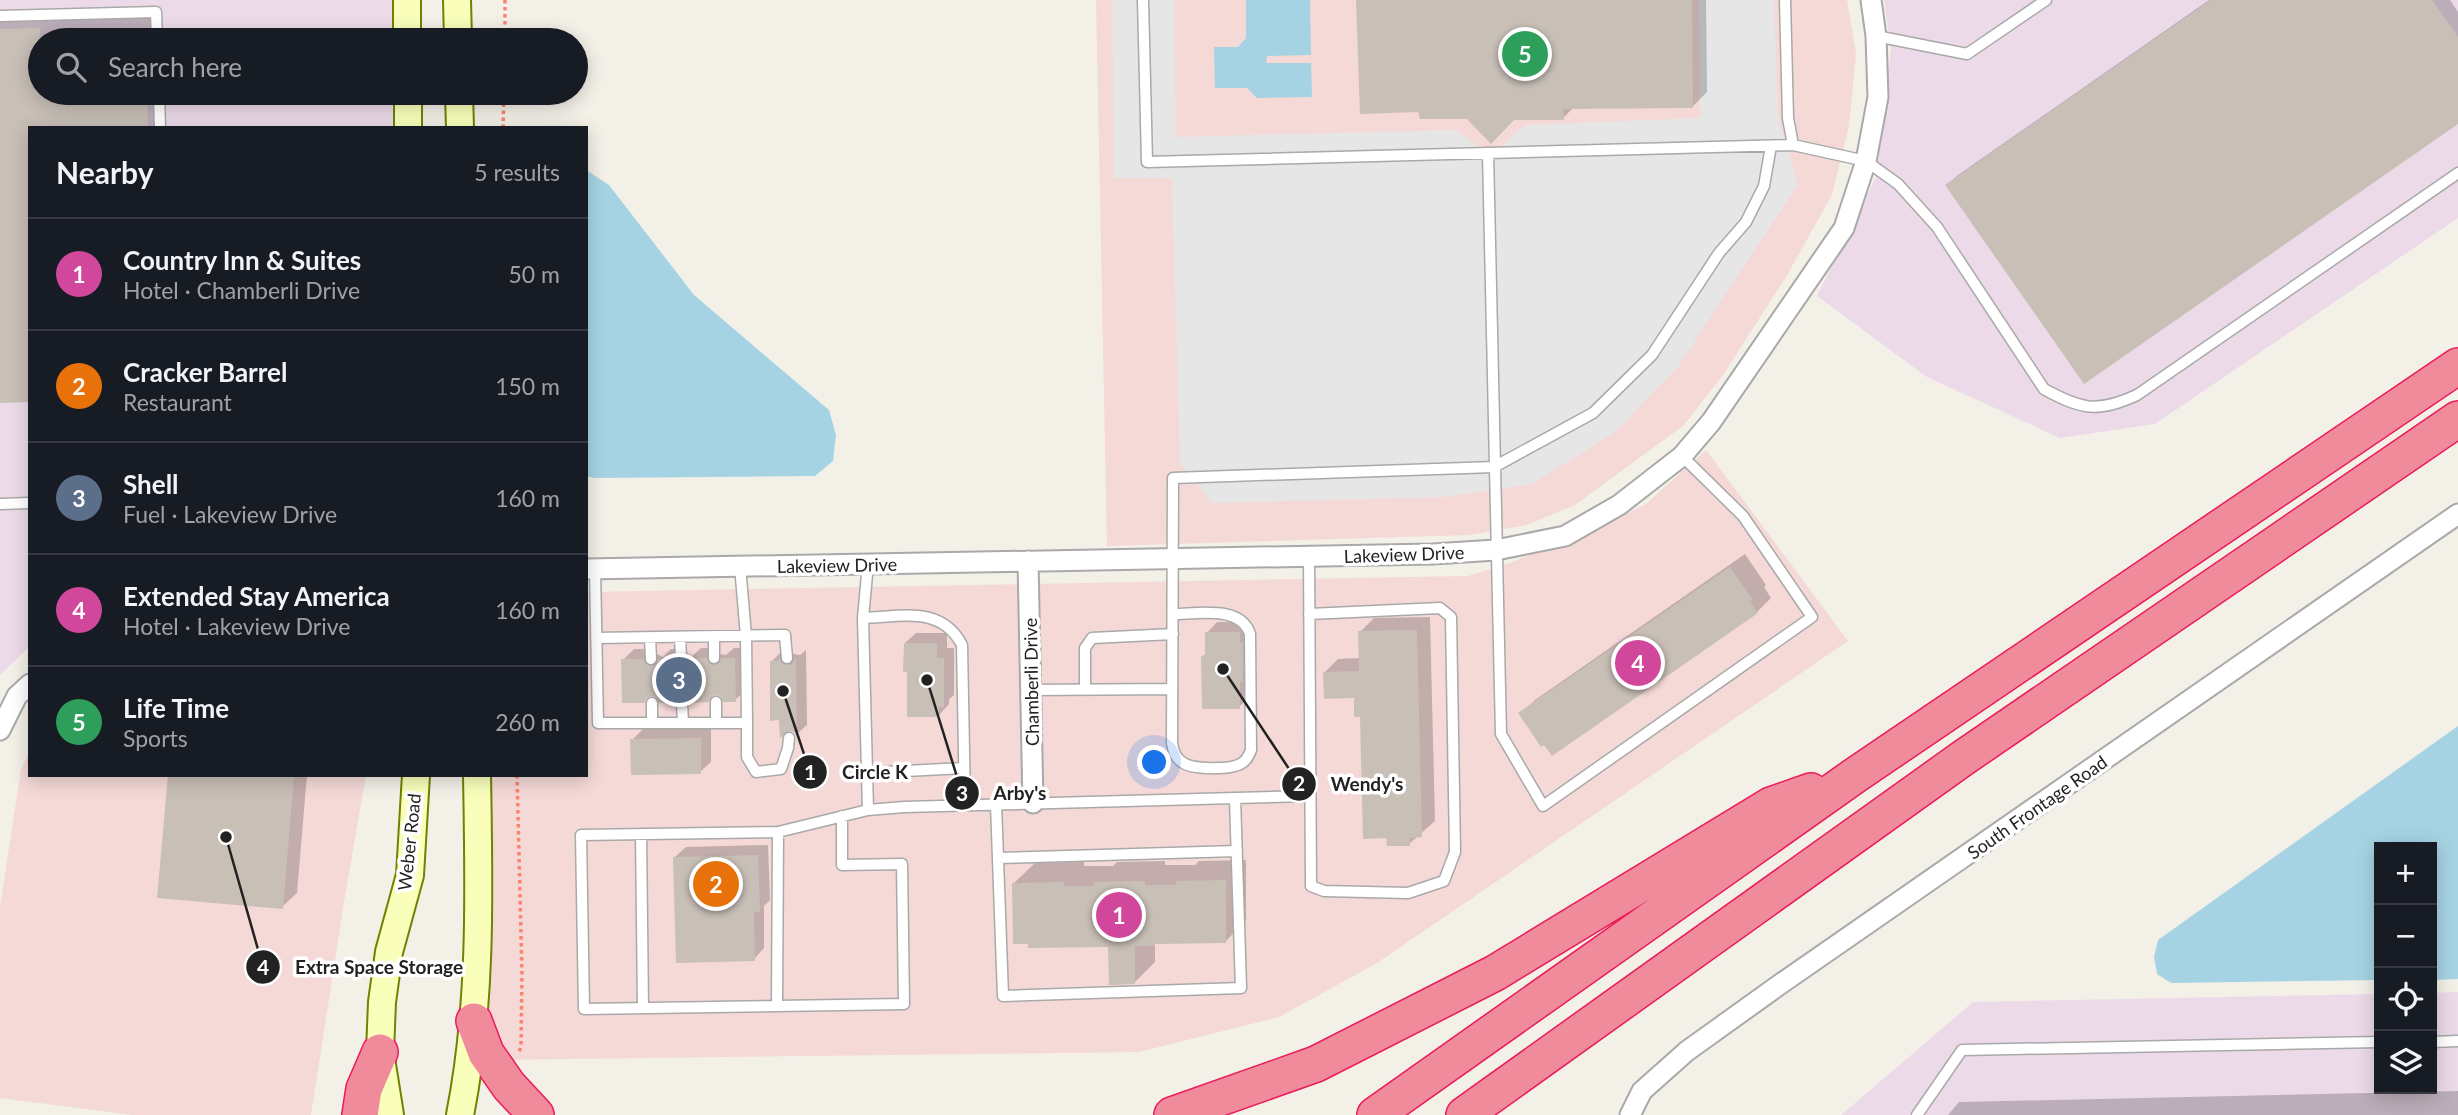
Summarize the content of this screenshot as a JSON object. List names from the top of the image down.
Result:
{
  "streets": {
    "main road": ["Weber Road"],
    "street": ["Lakeview Drive", "Chamberli Drive", "South Frontage Road"]
  },
  "crossings": [
    ["Lakeview Drive", "Chamberli Drive"]
  ],
  "places": [
    "Wendy's",
    "Arby's",
    "Circle K",
    "Extra Space Storage"
  ],
  "page": {
    "pins": [
      "5",
      "4",
      "3",
      "2",
      "1"
    ],
    "search": "Search here",
    "heading": ["Nearby", "5 results"],
    "list": [
      {
        "mark": "1",
        "name": "Country Inn & Suites",
        "note": "Hotel · Chamberli Drive",
        "value": "50 m"
      },
      {
        "mark": "2",
        "name": "Cracker Barrel",
        "note": "Restaurant",
        "value": "150 m"
      },
      {
        "mark": "3",
        "name": "Shell",
        "note": "Fuel · Lakeview Drive",
        "value": "160 m"
      },
      {
        "mark": "4",
        "name": "Extended Stay America",
        "note": "Hotel · Lakeview Drive",
        "value": "160 m"
      },
      {
        "mark": "5",
        "name": "Life Time",
        "note": "Sports",
        "value": "260 m"
      }
    ],
    "map_buttons": ["+", "−"]
  }
}
